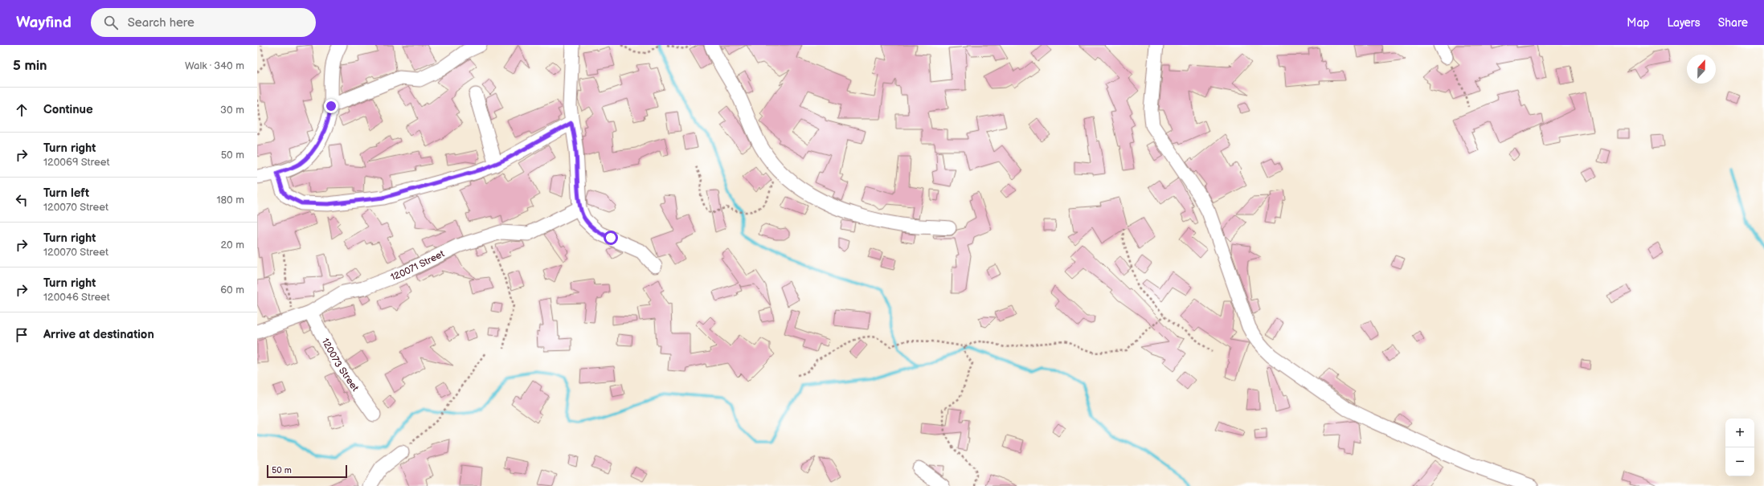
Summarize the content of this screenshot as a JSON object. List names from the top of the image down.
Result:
{
  "streets": {
    "street": ["120071 Street", "120073 Street"]
  },
  "crossings": [
    ["120071 Street", "120073 Street"]
  ],
  "scale_bar": "50 m",
  "north": "top",
  "page": {
    "header": "Wayfind",
    "search": "Search here",
    "nav": ["Map", "Layers", "Share"],
    "heading": ["5 min", "Walk · 340 m"],
    "list": [
      ["Continue", "30 m"],
      ["Turn right", "120069 Street", "50 m"],
      ["Turn left", "120070 Street", "180 m"],
      ["Turn right", "120070 Street", "20 m"],
      ["Turn right", "120046 Street", "60 m"],
      "Arrive at destination"
    ],
    "map_buttons": ["+", "−"],
    "scale": "50 m"
  }
}
